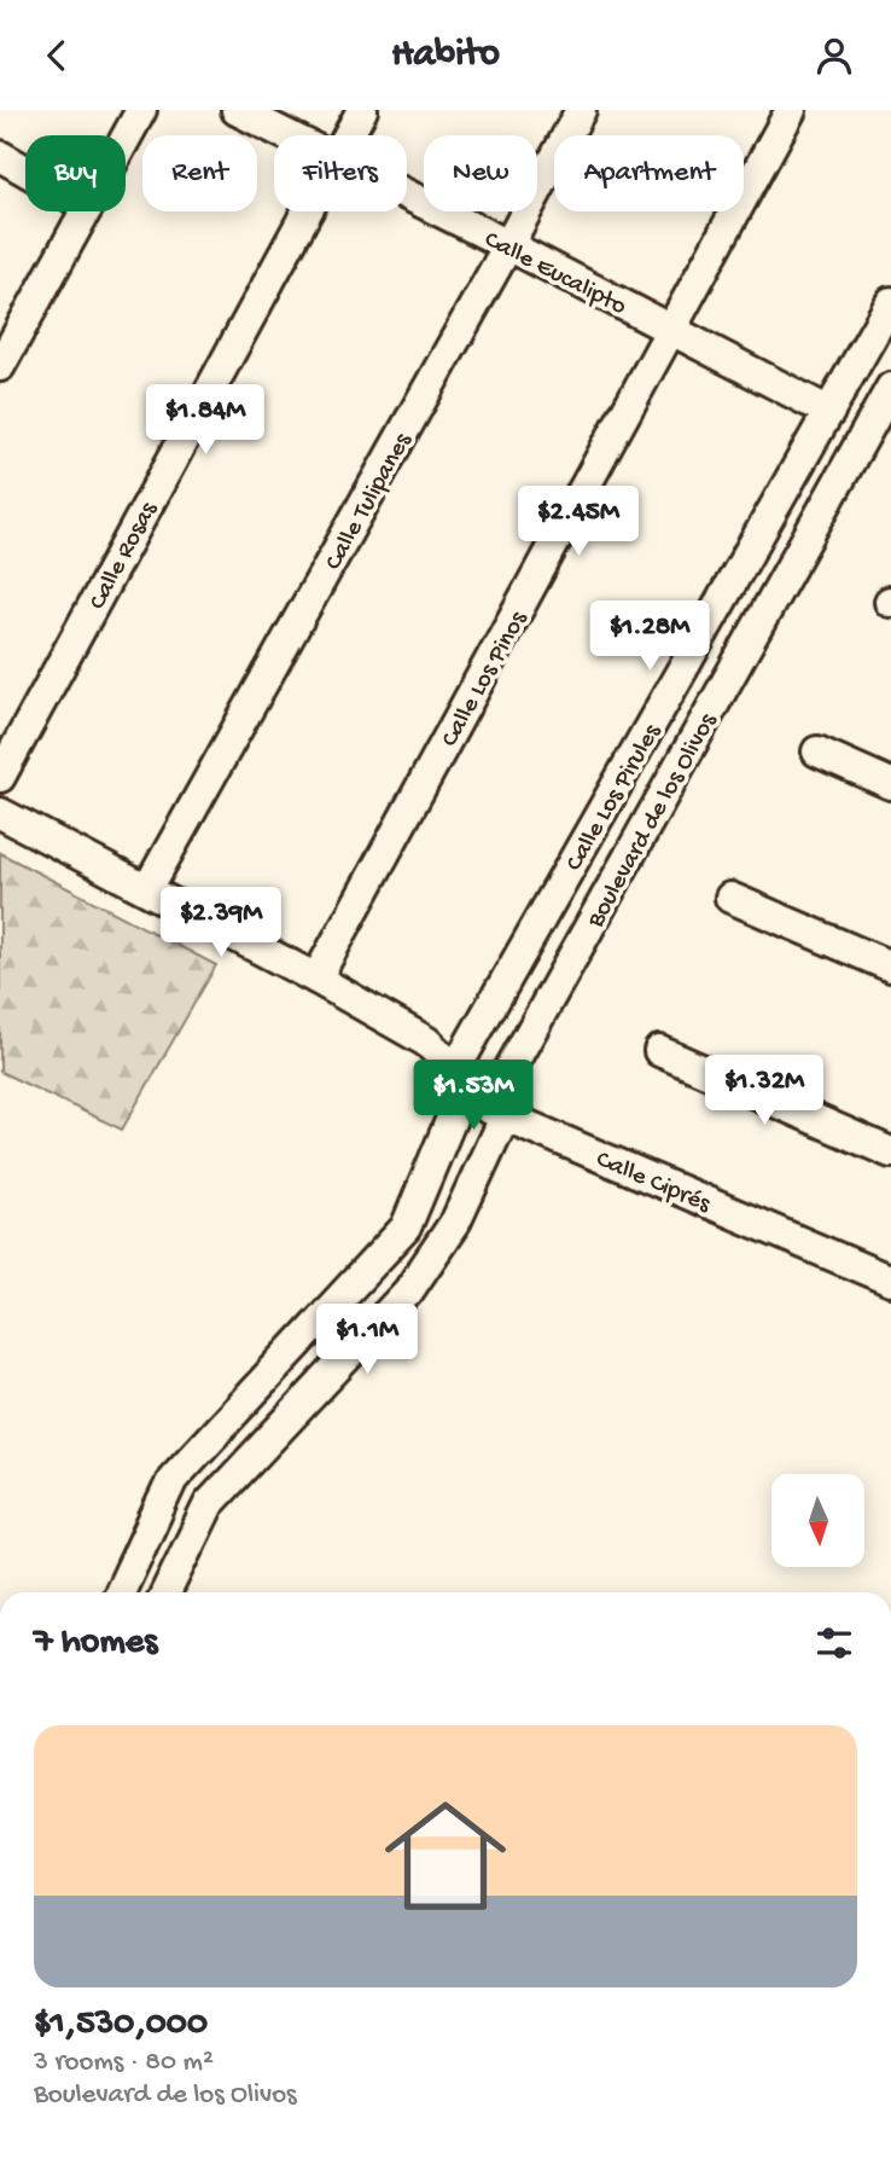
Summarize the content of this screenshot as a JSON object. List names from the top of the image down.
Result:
{
  "streets": {
    "street": [
      "Calle Eucalipto",
      "Calle Tulipanes",
      "Calle Rosas",
      "Calle Los Pinos",
      "Calle Los Pirules",
      "Boulevard de los Olivos",
      "Calle Ciprés"
    ]
  },
  "crossings": [
    ["Calle Eucalipto", "Calle Tulipanes"],
    ["Calle Eucalipto", "Calle Los Pinos"],
    ["Calle Eucalipto", "Calle Los Pirules"],
    ["Calle Tulipanes", "Calle Ciprés"],
    ["Calle Los Pinos", "Calle Ciprés"],
    ["Calle Los Pirules", "Calle Ciprés"],
    ["Boulevard de los Olivos", "Calle Ciprés"]
  ],
  "north": "bottom",
  "page": {
    "header": "Habito",
    "chip": [
      "Buy",
      "Rent",
      "Filters",
      "New",
      "Apartment"
    ],
    "price": [
      "$1.84M",
      "$2.45M",
      "$1.28M",
      "$2.39M",
      "$1.32M",
      "$1.53M",
      "$1.1M"
    ],
    "heading": "7 homes",
    "list": [
      {
        "name": "$1,530,000",
        "note": "3 rooms · 80 m² · Boulevard de los Olivos"
      }
    ]
  }
}
